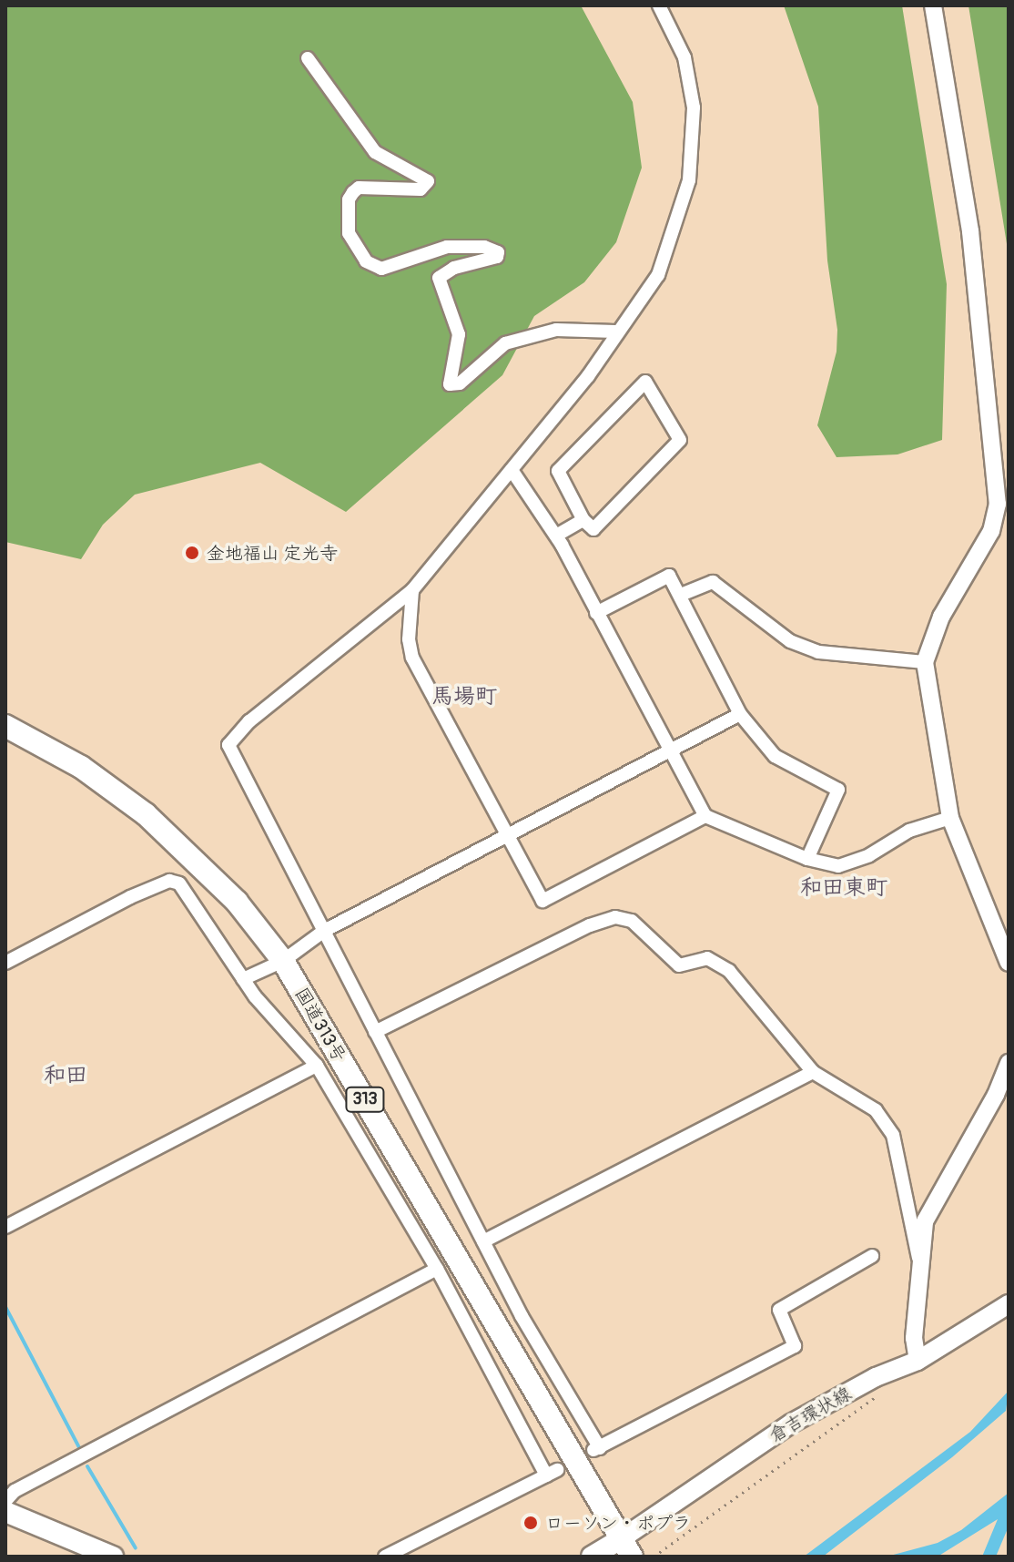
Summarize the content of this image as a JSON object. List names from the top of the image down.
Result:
{
  "streets": {
    "highway": ["国道313号", "313"],
    "main road": ["倉吉環状線"]
  },
  "crossings": [
    ["国道313号", "倉吉環状線"]
  ],
  "districts": ["馬場町", "和田東町", "和田"],
  "places": ["金地福山 定光寺", "ローソン・ポプラ"]
}
